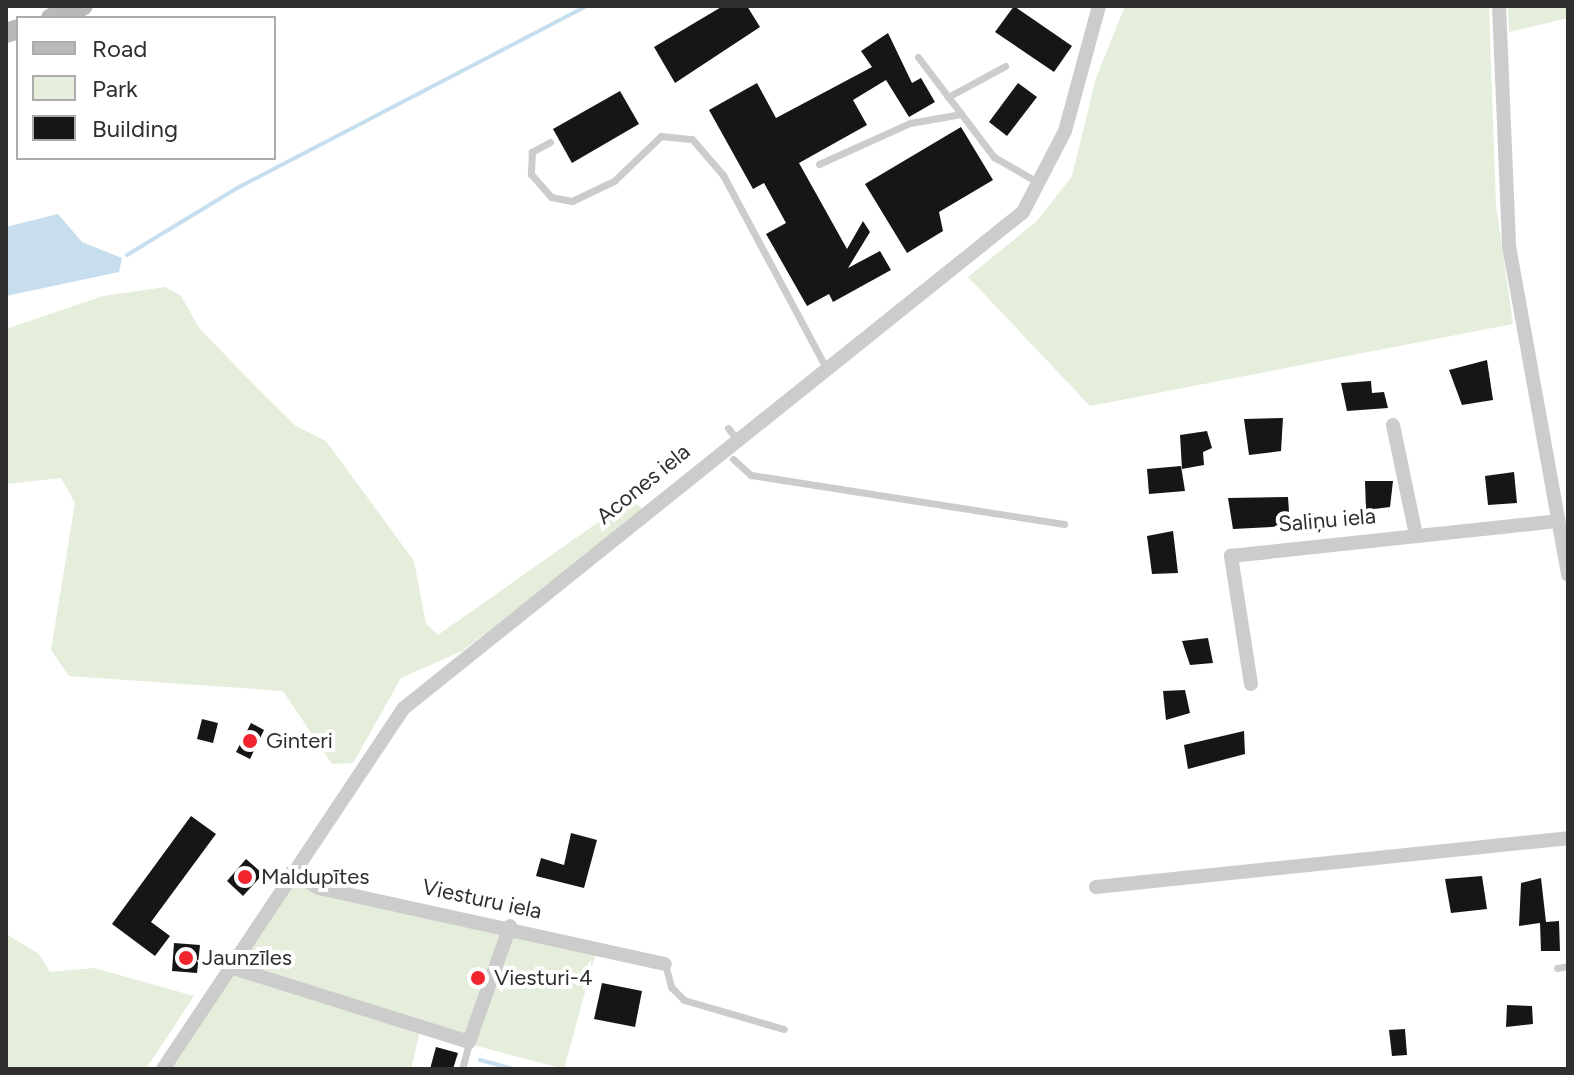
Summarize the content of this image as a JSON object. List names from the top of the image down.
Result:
{
  "streets": {
    "street": ["Acones iela", "Saliņu iela", "Viesturu iela"]
  },
  "crossings": [
    ["Acones iela", "Viesturu iela"]
  ],
  "places": [
    "Ginteri",
    "Maldupītes",
    "Jaunzīles",
    "Viesturi-4"
  ],
  "legend": ["Road", "Park", "Building"]
}
